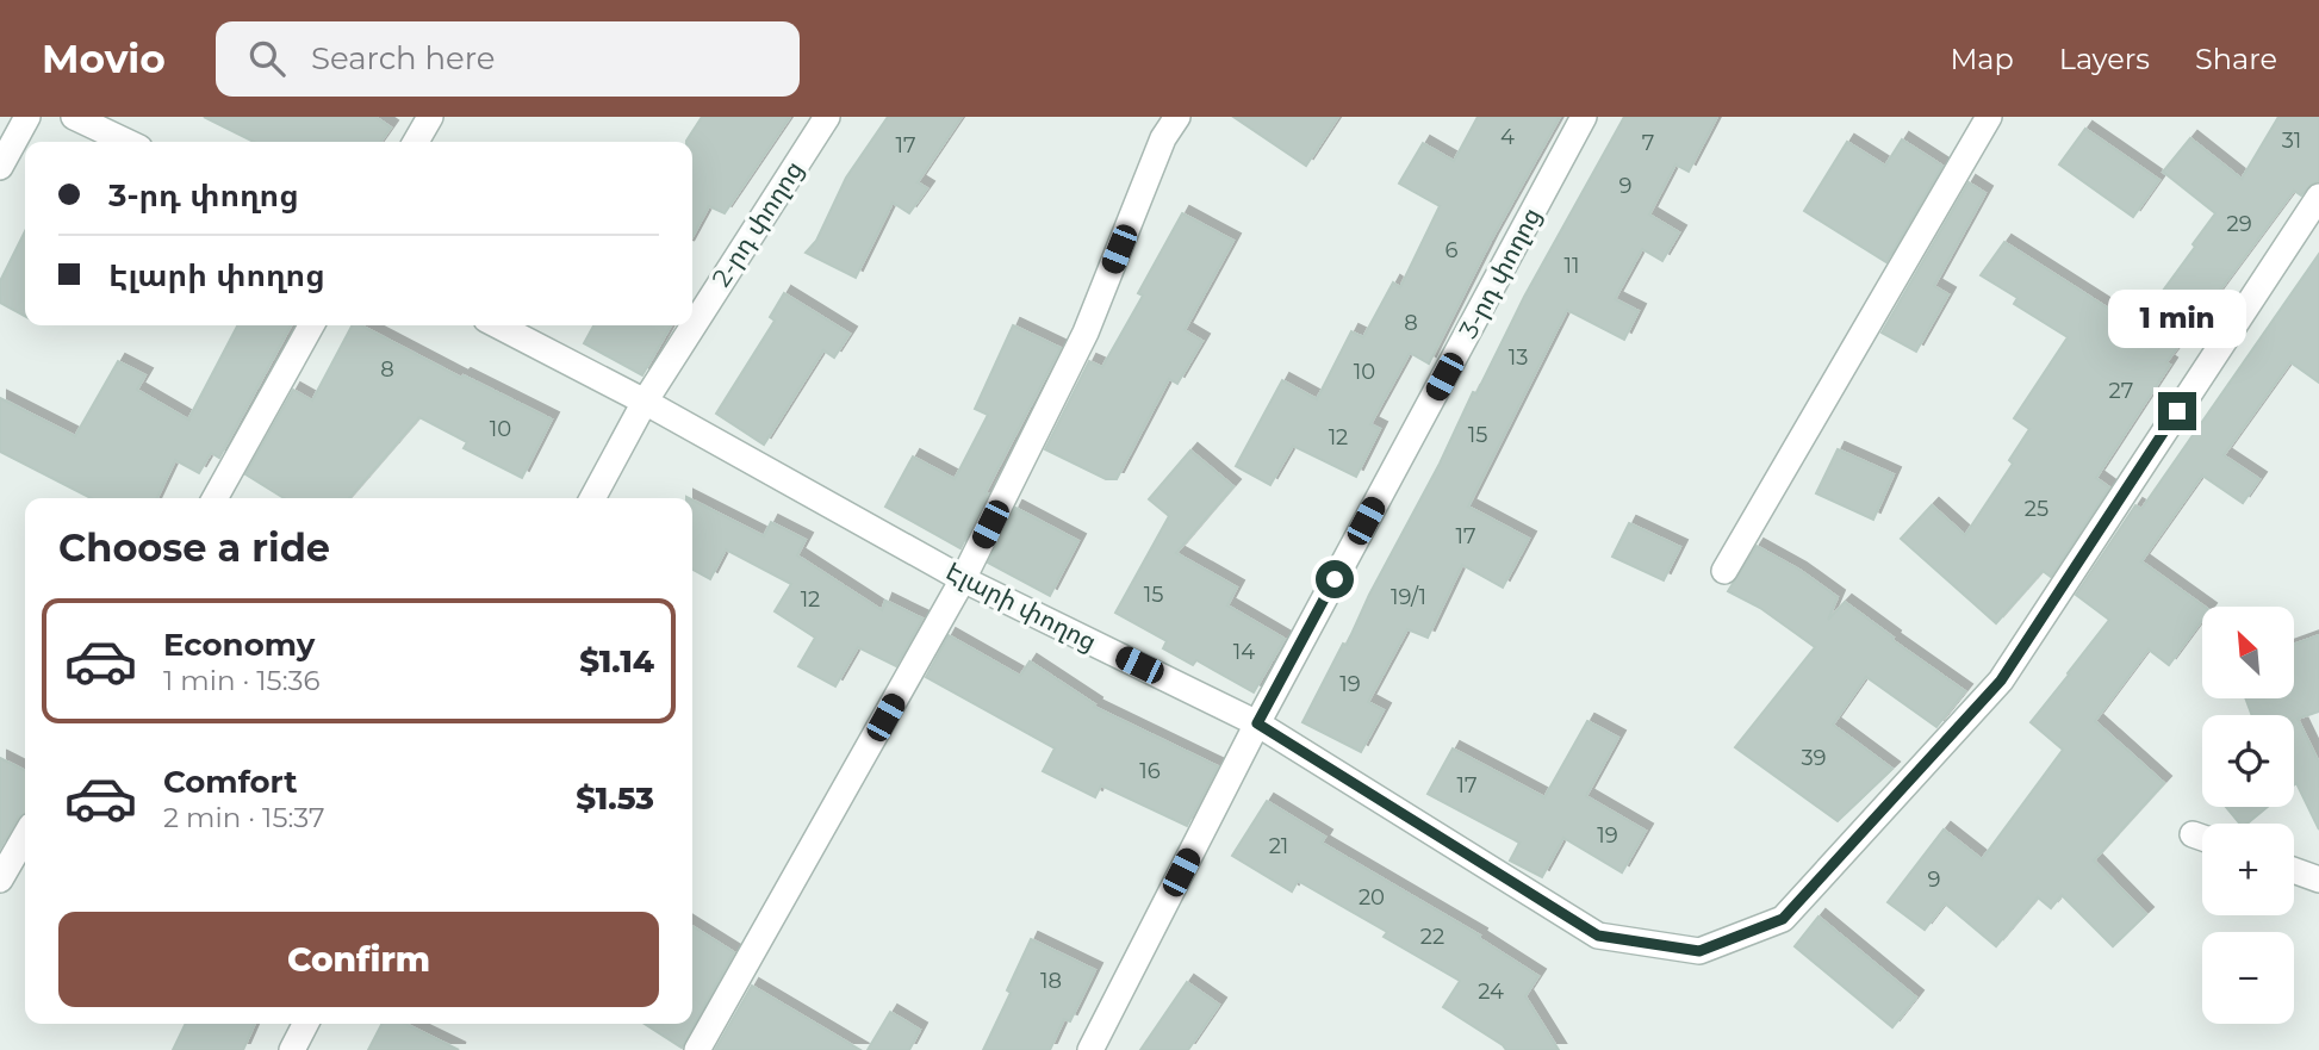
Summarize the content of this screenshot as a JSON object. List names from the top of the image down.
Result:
{
  "streets": {
    "street": ["2-րդ փողոց", "3-րդ փողոց", "Էլարի փողոց"]
  },
  "crossings": [
    ["2-րդ փողոց", "Էլարի փողոց"],
    ["3-րդ փողոց", "Էլարի փողոց"]
  ],
  "house_numbers": [
    "4",
    "31",
    "7",
    "17",
    "9",
    "29",
    "6",
    "11",
    "8",
    "13",
    "8",
    "10",
    "27",
    "10",
    "15",
    "12",
    "25",
    "17",
    "15",
    "19/1",
    "12",
    "14",
    "19",
    "39",
    "16",
    "17",
    "19",
    "21",
    "9",
    "20",
    "22",
    "18",
    "24"
  ],
  "north": "top left",
  "page": {
    "header": "Movio",
    "search": "Search here",
    "nav": ["Map", "Layers", "Share"],
    "banner": ["3-րդ փողոց", "Էլարի փողոց"],
    "bubble": "1 min",
    "heading": "Choose a ride",
    "list": [
      {
        "name": "Economy",
        "note": "1 min · 15:36",
        "value": "$1.14"
      },
      {
        "name": "Comfort",
        "note": "2 min · 15:37",
        "value": "$1.53"
      }
    ],
    "map_buttons": ["+", "−"],
    "buttons": "Confirm"
  }
}
